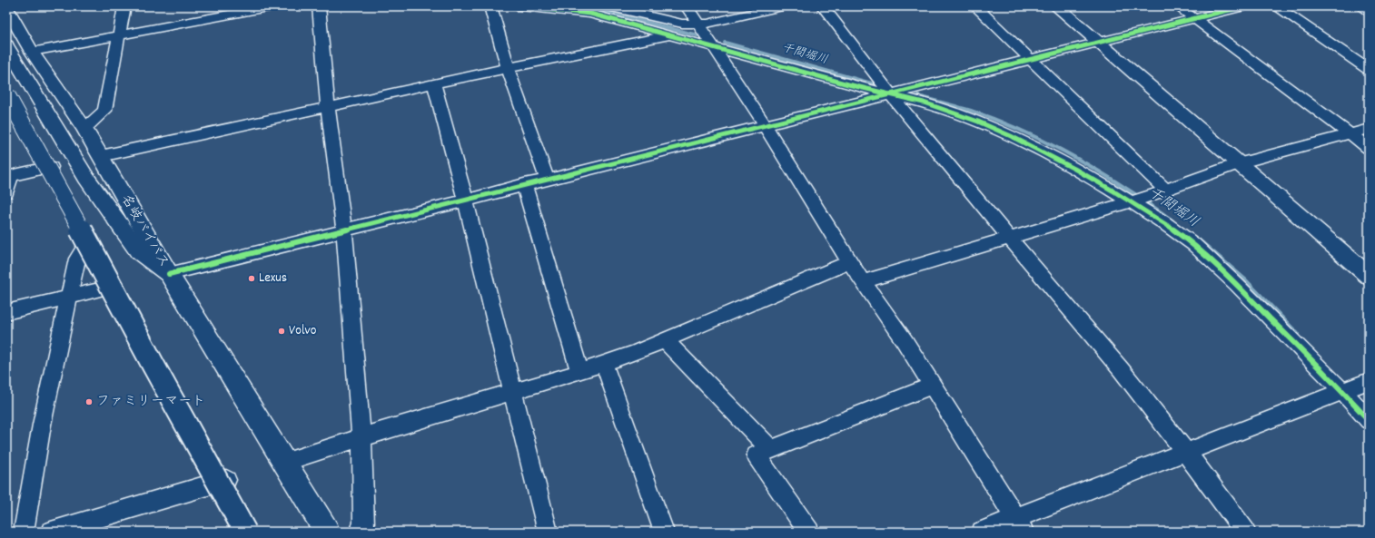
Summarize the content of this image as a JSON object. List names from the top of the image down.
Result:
{
  "streets": {
    "main road": ["名岐バイパス"]
  },
  "water": ["千間堀川"],
  "places": ["Lexus", "Volvo", "ファミリーマート"]
}
